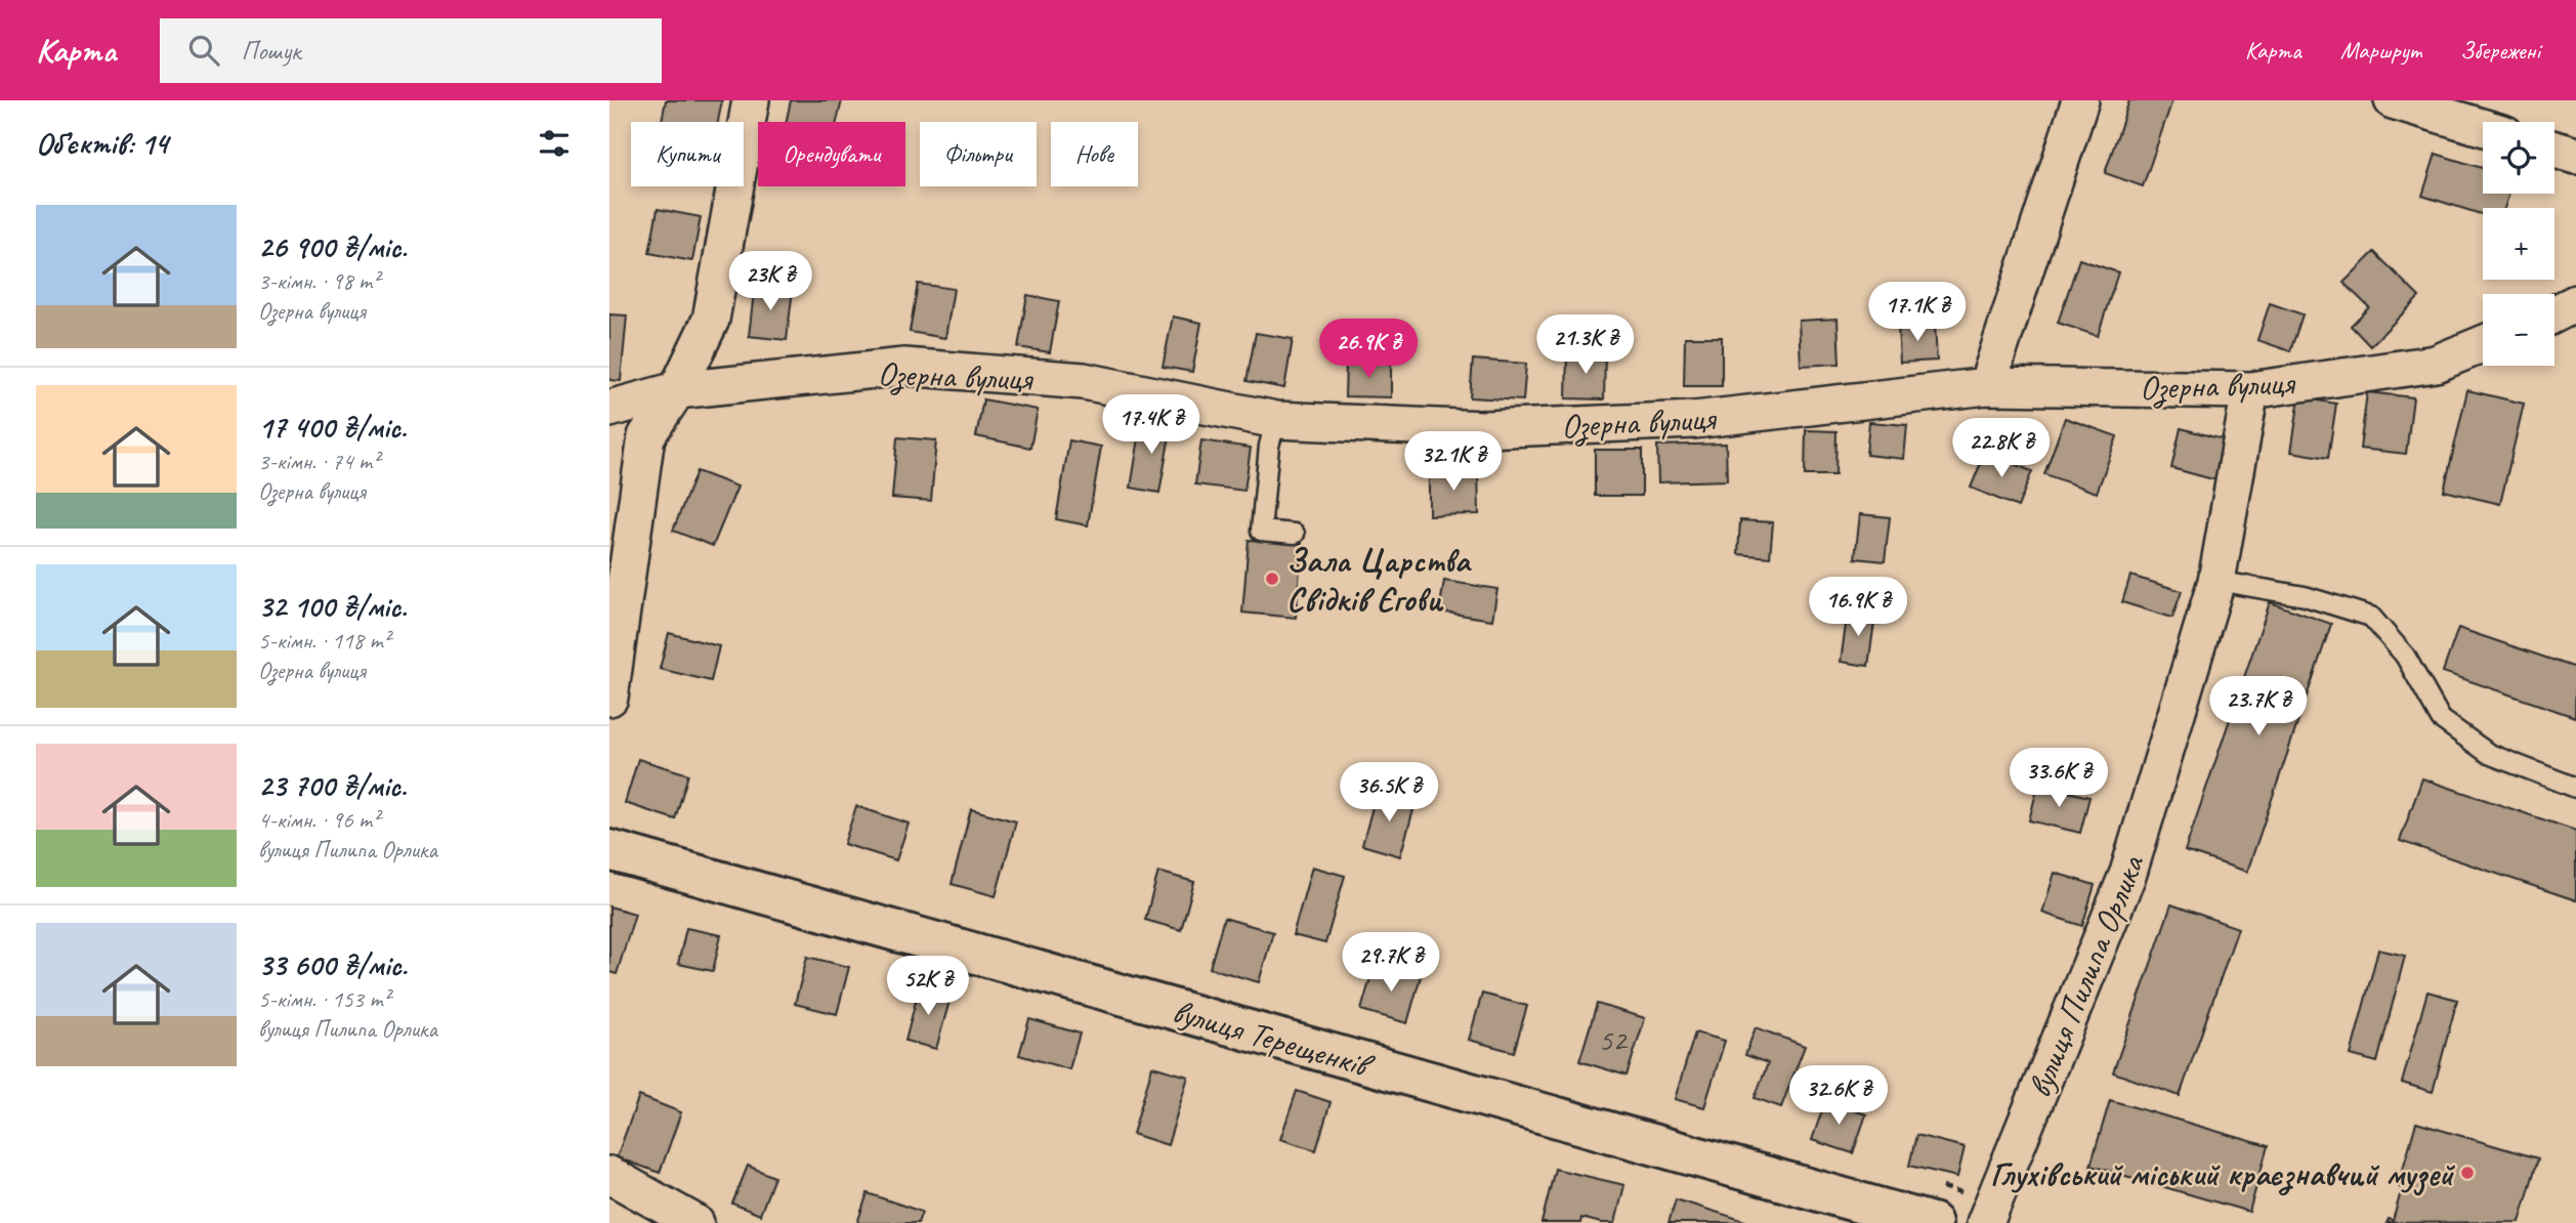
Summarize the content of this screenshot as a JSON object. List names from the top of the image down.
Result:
{
  "streets": {
    "main road": ["вулиця Терещенків"],
    "street": ["Озерна вулиця", "вулиця Пилипа Орлика"]
  },
  "crossings": [
    ["Озерна вулиця", "вулиця Пилипа Орлика"]
  ],
  "places": ["Зала Царства Свідків Єгови", "Глухівський міський краєзнавчий музей"],
  "house_numbers": ["52"],
  "page": {
    "header": "Карта",
    "search": "Пошук",
    "nav": ["Карта", "Маршрут", "Збережені"],
    "heading": "Об’єктів: 14",
    "map_buttons": ["+", "−"],
    "chip": [
      "Купити",
      "Орендувати",
      "Фільтри",
      "Нове"
    ],
    "list": [
      {
        "name": "26 900 ₴/міс.",
        "note": "3-кімн. · 98 m² · Озерна вулиця"
      },
      {
        "name": "17 400 ₴/міс.",
        "note": "3-кімн. · 74 m² · Озерна вулиця"
      },
      {
        "name": "32 100 ₴/міс.",
        "note": "5-кімн. · 118 m² · Озерна вулиця"
      },
      {
        "name": "23 700 ₴/міс.",
        "note": "4-кімн. · 96 m² · вулиця Пилипа Орлика"
      },
      {
        "name": "33 600 ₴/міс.",
        "note": "5-кімн. · 153 m² · вулиця Пилипа Орлика"
      }
    ],
    "price": [
      "23K ₴",
      "17.1K ₴",
      "21.3K ₴",
      "26.9K ₴",
      "17.4K ₴",
      "22.8K ₴",
      "32.1K ₴",
      "16.9K ₴",
      "23.7K ₴",
      "33.6K ₴",
      "36.5K ₴",
      "29.7K ₴",
      "52K ₴",
      "32.6K ₴"
    ]
  }
}
